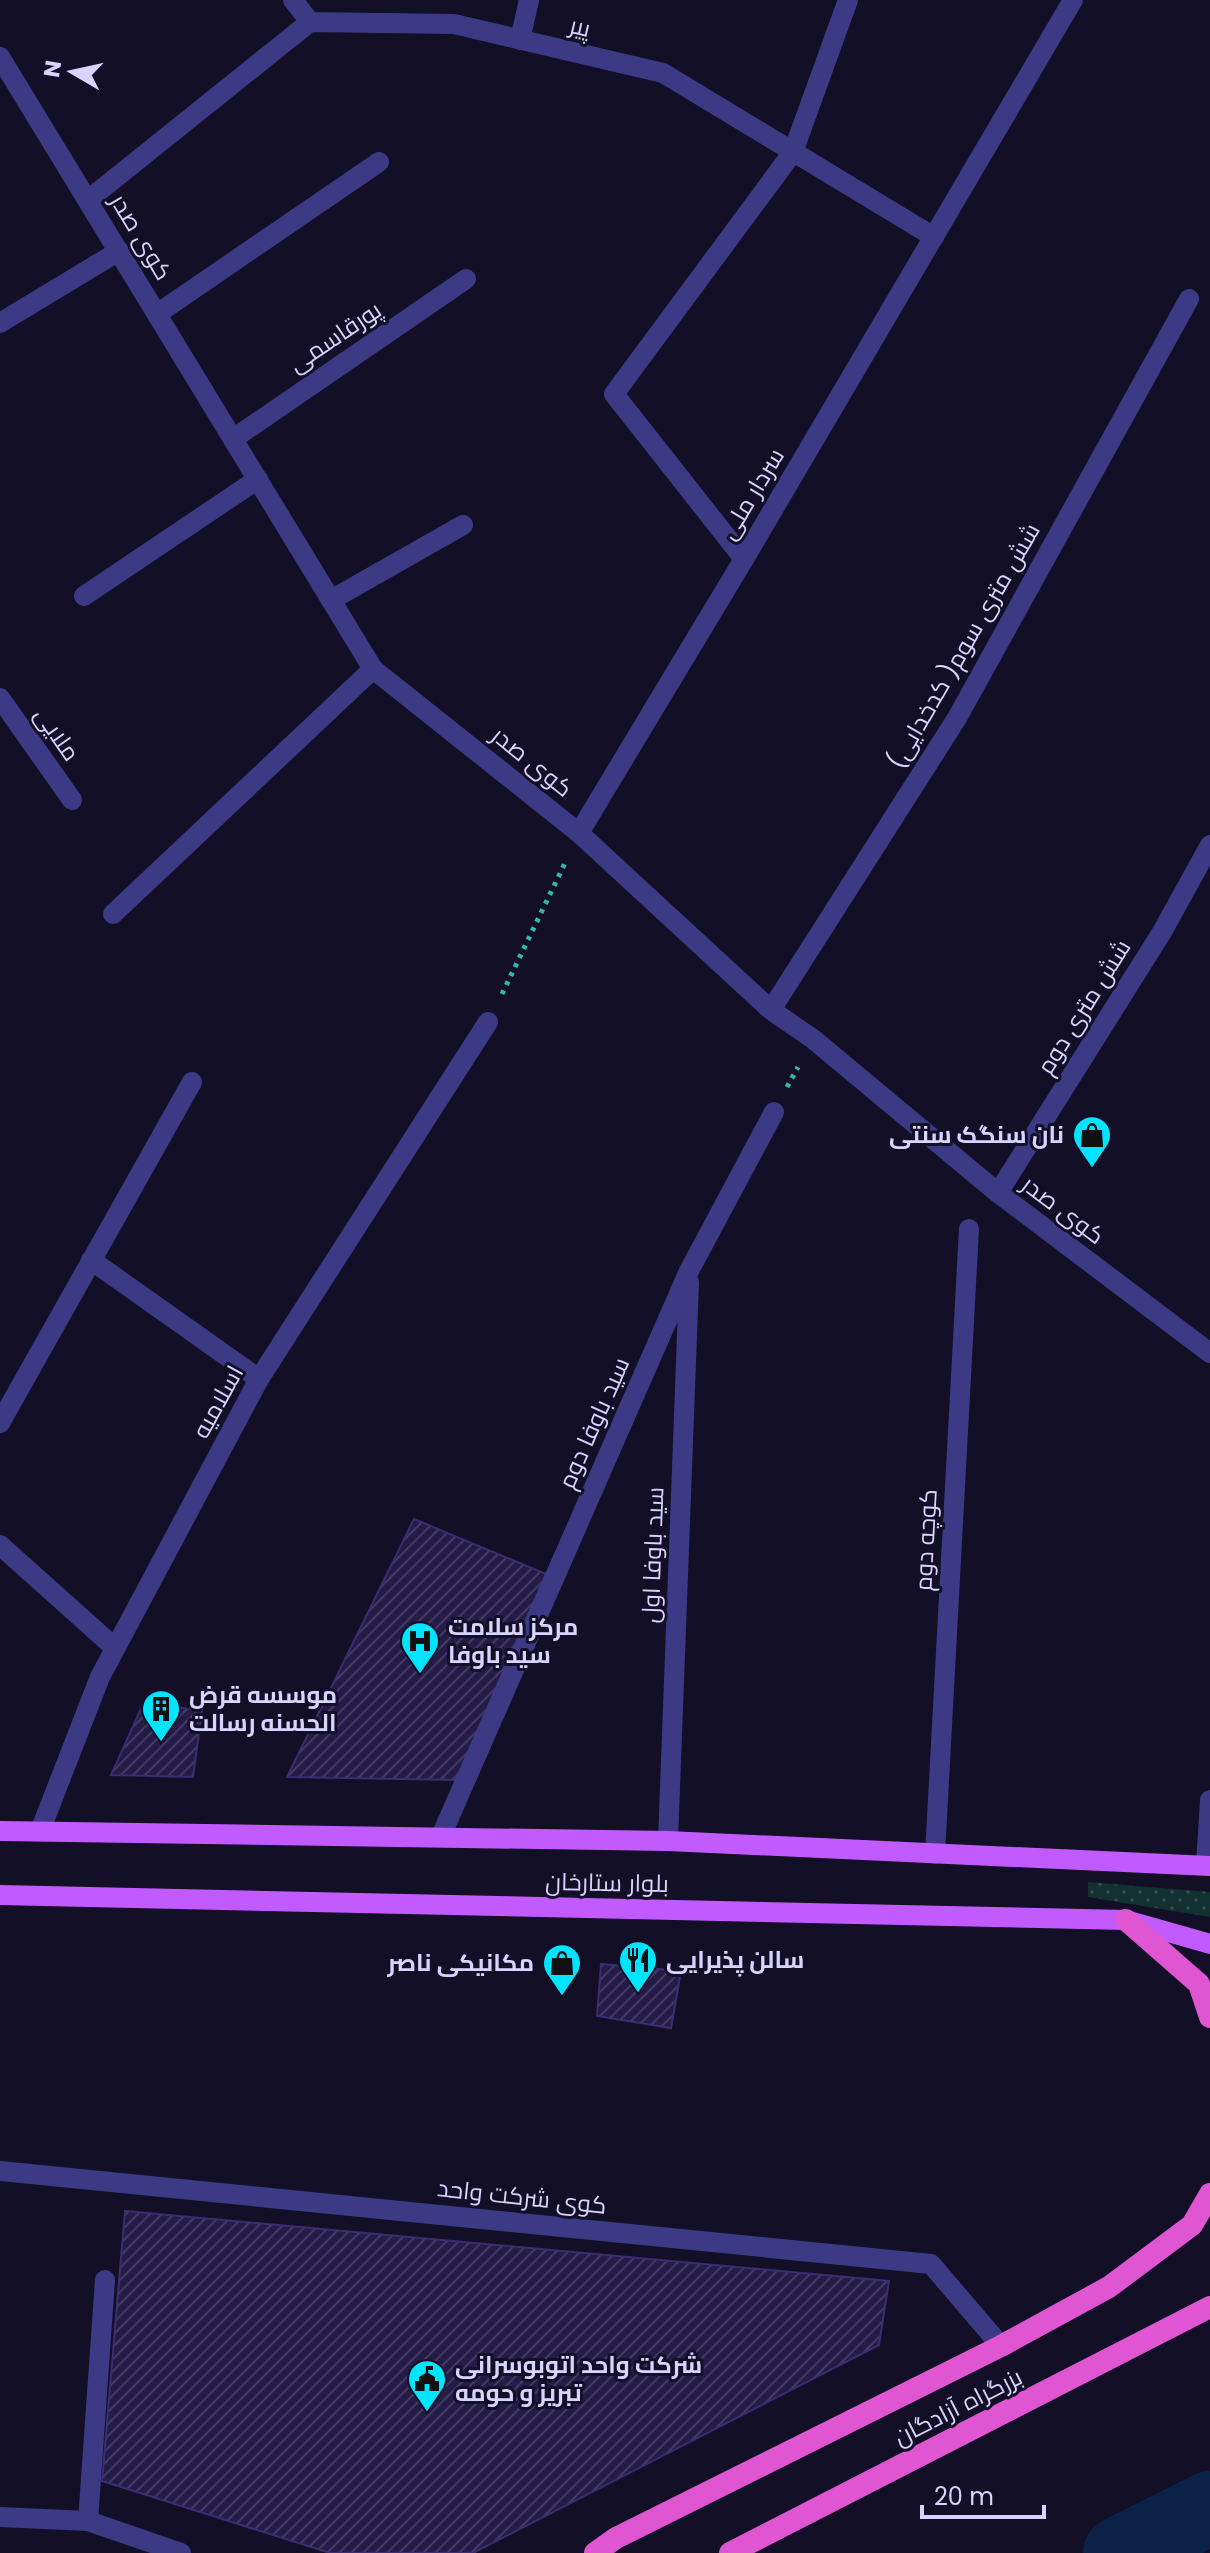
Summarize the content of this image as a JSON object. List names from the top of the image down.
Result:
{
  "streets": {
    "highway": ["بزرگراه آزادگان"],
    "main road": ["بلوار ستارخان"],
    "street": [
      "پیر",
      "کوی صدر",
      "پورقاسمی",
      "سردار ملی",
      "(کدخدایی )شش متری سوم",
      "ملایی",
      "شش متری دوم",
      "اسلامیه",
      "سید باوفا دوم",
      "کوچه دوم",
      "سید باوفا اول",
      "کوی شرکت واحد"
    ]
  },
  "crossings": [
    ["پیر", "سردار ملی"],
    ["کوی صدر", "پورقاسمی"],
    ["کوی صدر", "سردار ملی"],
    ["کوی صدر", "(کدخدایی )شش متری سوم"],
    ["کوی صدر", "شش متری دوم"],
    ["اسلامیه", "بلوار ستارخان"],
    ["سید باوفا دوم", "سید باوفا اول"],
    ["سید باوفا دوم", "بلوار ستارخان"],
    ["کوچه دوم", "بلوار ستارخان"],
    ["سید باوفا اول", "بلوار ستارخان"]
  ],
  "places": {
    "shop": ["نان سنگک سنتی", "مکانیکی ناصر"],
    "hospital": ["مرکز سلامت سید باوفا"],
    "building": ["موسسه قرض الحسنه رسالت"],
    "restaurant": ["سالن پذیرایی"],
    "public building": ["شرکت واحد اتوبوسرانی تبریز و حومه"]
  },
  "scale_bar": "20 m",
  "north": "left"
}
